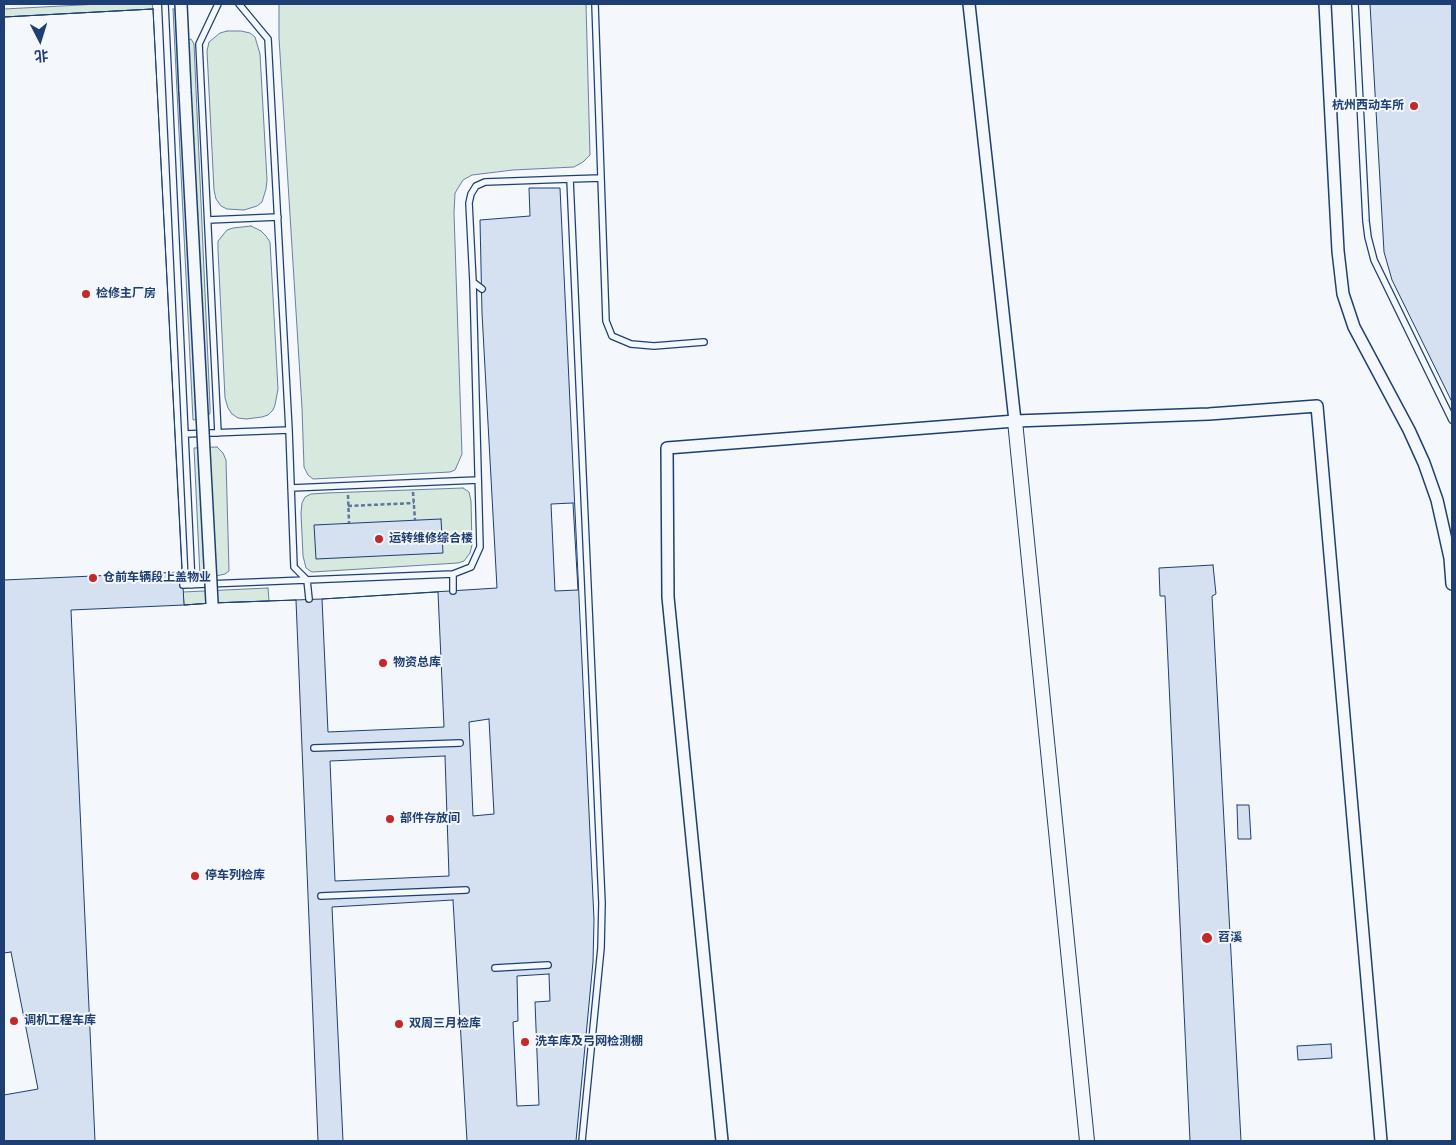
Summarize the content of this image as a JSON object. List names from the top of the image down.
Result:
{
  "places": [
    "杭州西动车所",
    "检修主厂房",
    "运转维修综合楼",
    "仓前车辆段上盖物业",
    "物资总库",
    "部件存放间",
    "停车列检库",
    "苕溪",
    "调机工程车库",
    "双周三月检库",
    "洗车库及弓网检测棚"
  ],
  "north": "bottom"
}
